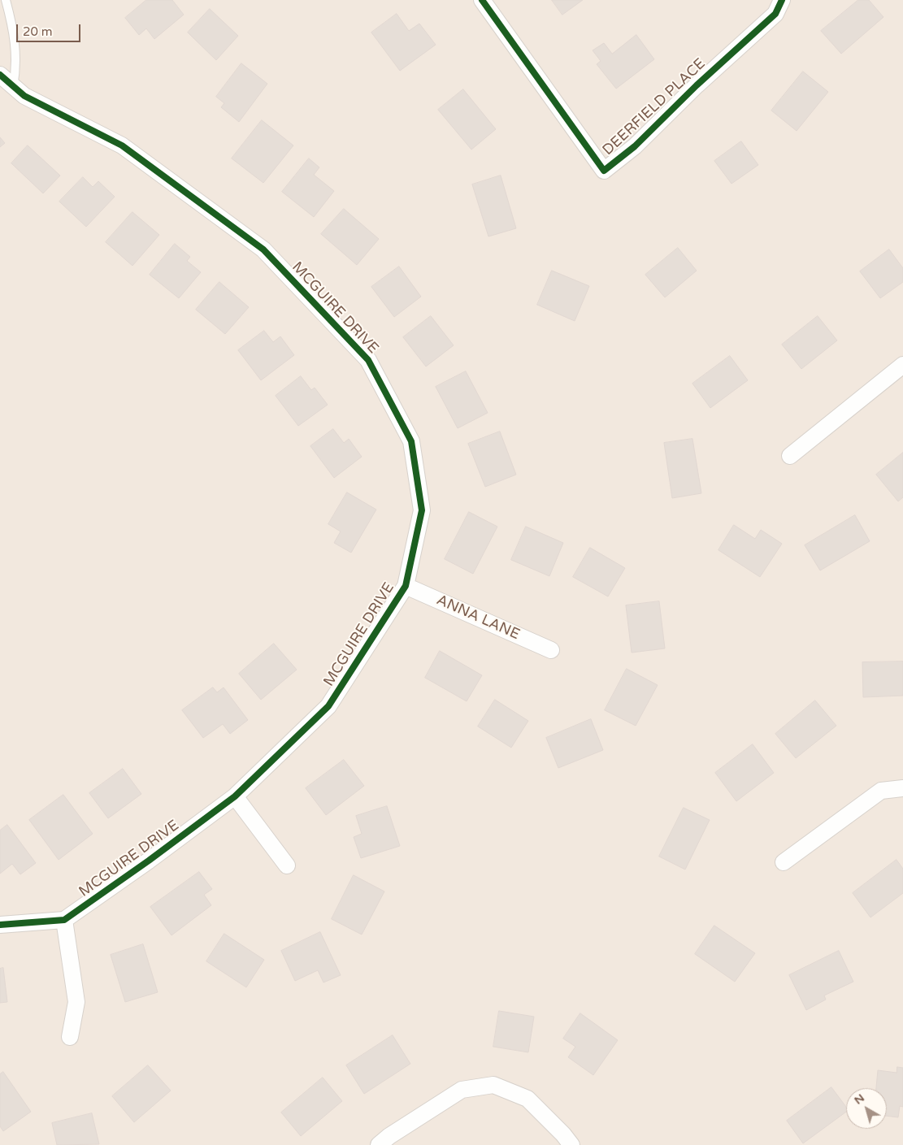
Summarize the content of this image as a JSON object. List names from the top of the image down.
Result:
{
  "streets": {
    "street": ["DEERFIELD PLACE", "MCGUIRE DRIVE", "ANNA LANE"]
  },
  "crossings": [
    ["MCGUIRE DRIVE", "ANNA LANE"]
  ],
  "scale_bar": "20 m",
  "north": "top left"
}
